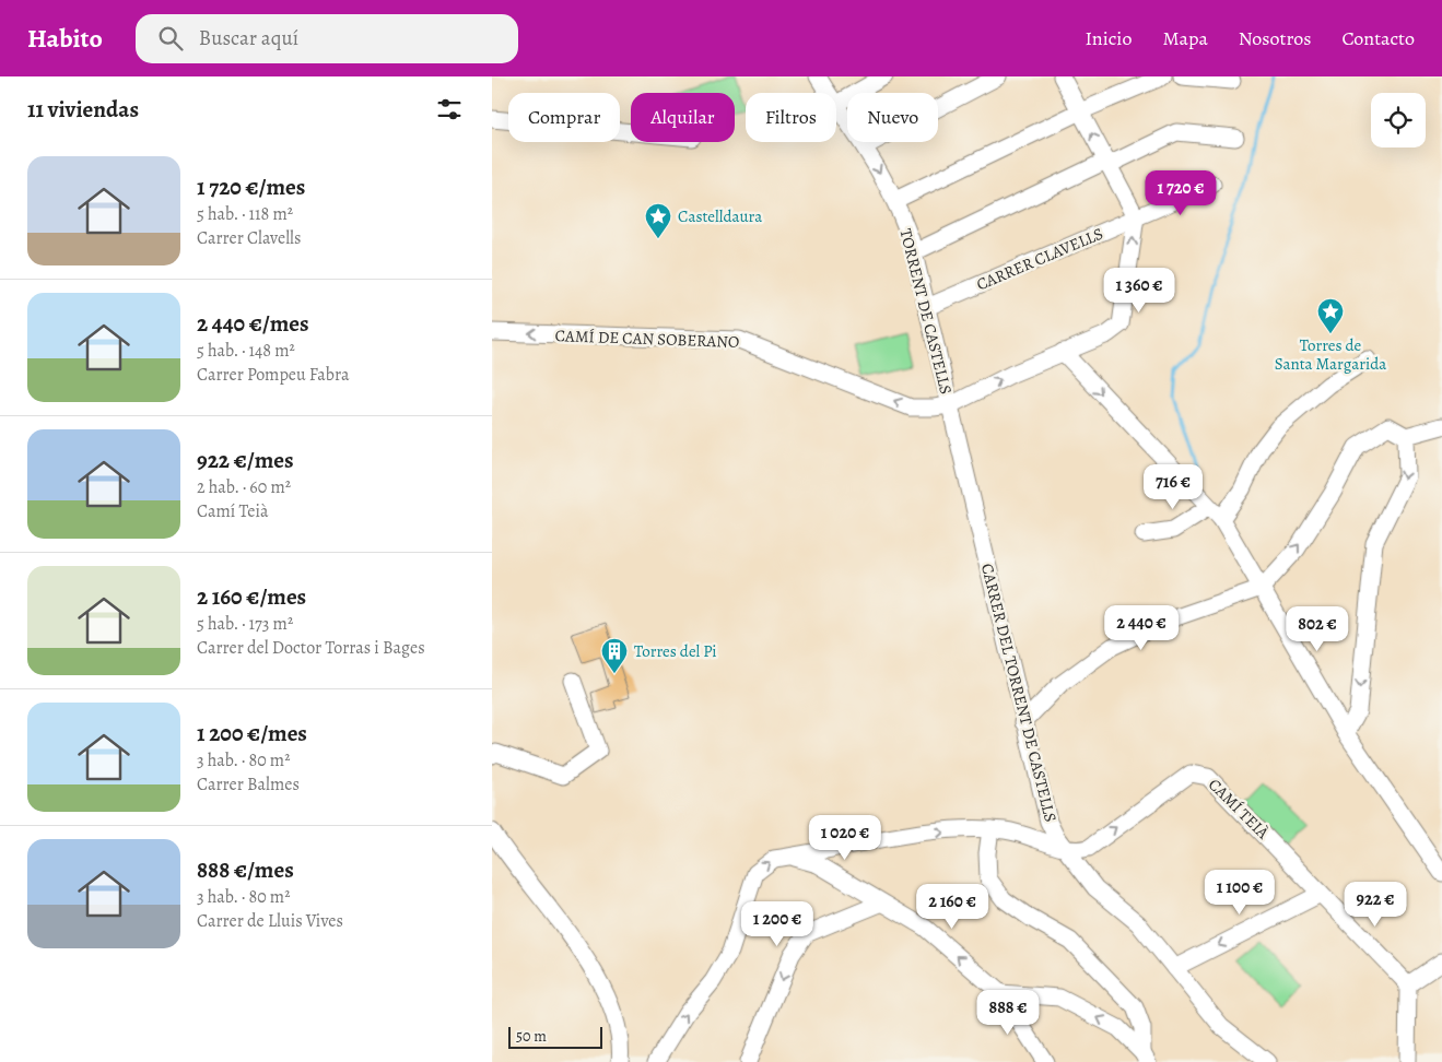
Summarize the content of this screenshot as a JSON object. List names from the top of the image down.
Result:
{
  "streets": {
    "street": [
      "CARRER CLAVELLS",
      "TORRENT DE CASTELLS",
      "CAMÍ DE CAN SOBERANO",
      "CARRER DEL TORRENT DE CASTELLS",
      "CAMÍ TEIÀ"
    ]
  },
  "crossings": [
    ["CARRER CLAVELLS", "TORRENT DE CASTELLS"],
    ["CARRER CLAVELLS", "CAMÍ DE CAN SOBERANO"],
    ["TORRENT DE CASTELLS", "CAMÍ DE CAN SOBERANO"],
    ["TORRENT DE CASTELLS", "CARRER DEL TORRENT DE CASTELLS"],
    ["CAMÍ DE CAN SOBERANO", "CARRER DEL TORRENT DE CASTELLS"],
    ["CARRER DEL TORRENT DE CASTELLS", "CAMÍ TEIÀ"]
  ],
  "places": {
    "place": ["Castelldaura", "Torres de Santa Margarida"],
    "building": ["Torres del Pi"]
  },
  "scale_bar": "50 m",
  "page": {
    "header": "Habito",
    "search": "Buscar aquí",
    "nav": [
      "Inicio",
      "Mapa",
      "Nosotros",
      "Contacto"
    ],
    "heading": "11 viviendas",
    "chip": [
      "Comprar",
      "Alquilar",
      "Filtros",
      "Nuevo"
    ],
    "list": [
      {
        "name": "1 720 €/mes",
        "note": "5 hab. · 118 m² · Carrer Clavells"
      },
      {
        "name": "2 440 €/mes",
        "note": "5 hab. · 148 m² · Carrer Pompeu Fabra"
      },
      {
        "name": "922 €/mes",
        "note": "2 hab. · 60 m² · Camí Teià"
      },
      {
        "name": "2 160 €/mes",
        "note": "5 hab. · 173 m² · Carrer del Doctor Torras i Bages"
      },
      {
        "name": "1 200 €/mes",
        "note": "3 hab. · 80 m² · Carrer Balmes"
      },
      {
        "name": "888 €/mes",
        "note": "3 hab. · 80 m² · Carrer de Lluis Vives"
      }
    ],
    "price": [
      "1 720 €",
      "1 360 €",
      "716 €",
      "2 440 €",
      "802 €",
      "1 020 €",
      "1 100 €",
      "922 €",
      "2 160 €",
      "1 200 €",
      "888 €"
    ],
    "scale": "50 m"
  }
}
